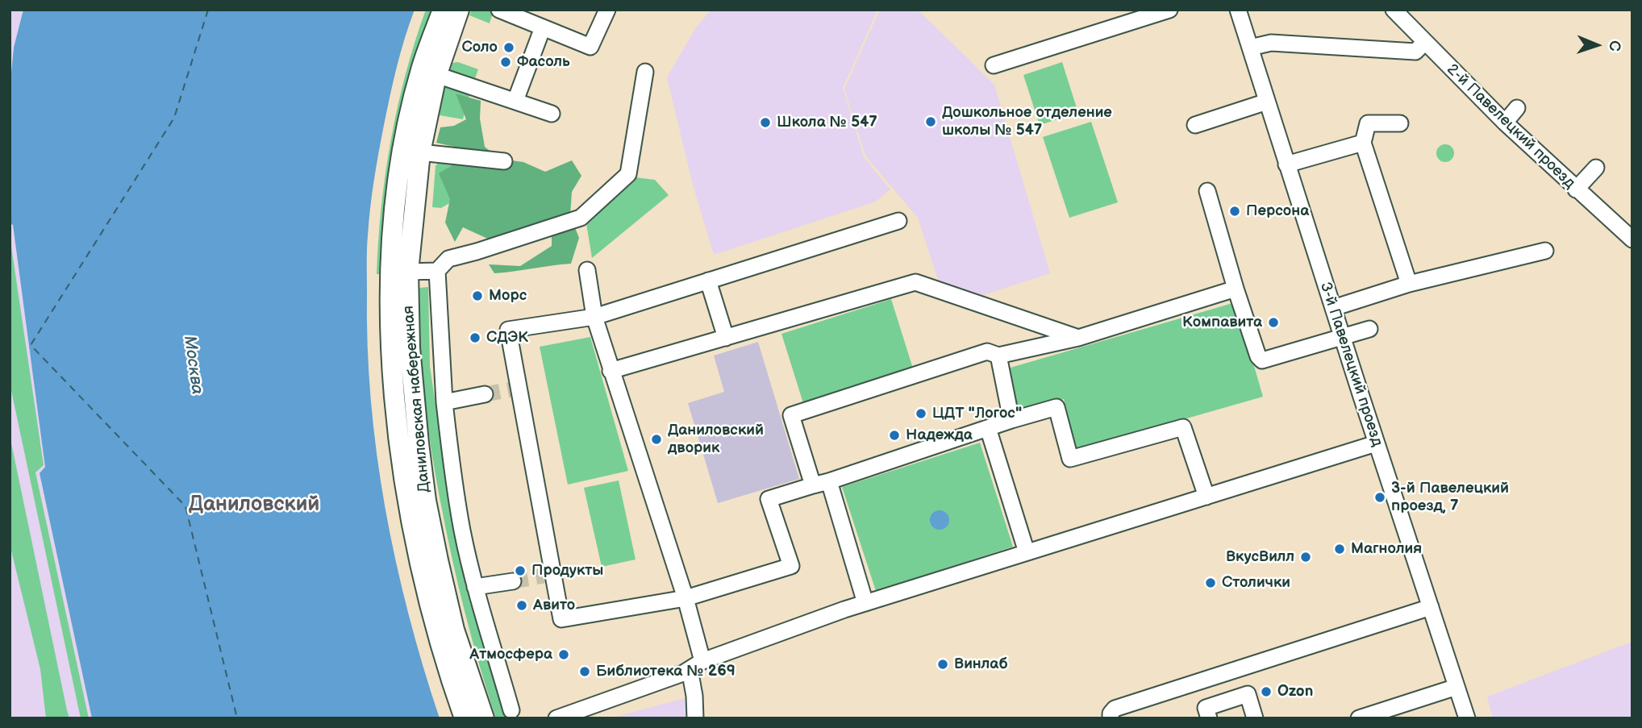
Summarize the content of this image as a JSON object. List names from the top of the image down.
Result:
{
  "streets": {
    "main road": ["Даниловская набережная"],
    "street": ["2-й Павелецкий проезд", "3-й Павелецкий проезд"]
  },
  "districts": ["Даниловский"],
  "water": ["Москва"],
  "places": [
    "Соло",
    "Фасоль",
    "Дошкольное отделение школы № 547",
    "Школа № 547",
    "Персона",
    "Морс",
    "Компавита",
    "СДЭК",
    "ЦДТ \"Логос\"",
    "Надежда",
    "Даниловский дворик",
    "3-й Павелецкий проезд, 7",
    "Магнолия",
    "ВкусВилл",
    "Продукты",
    "Столички",
    "Авито",
    "Атмосфера",
    "Винлаб",
    "Библиотека № 269",
    "Ozon"
  ],
  "north": "right"
}
